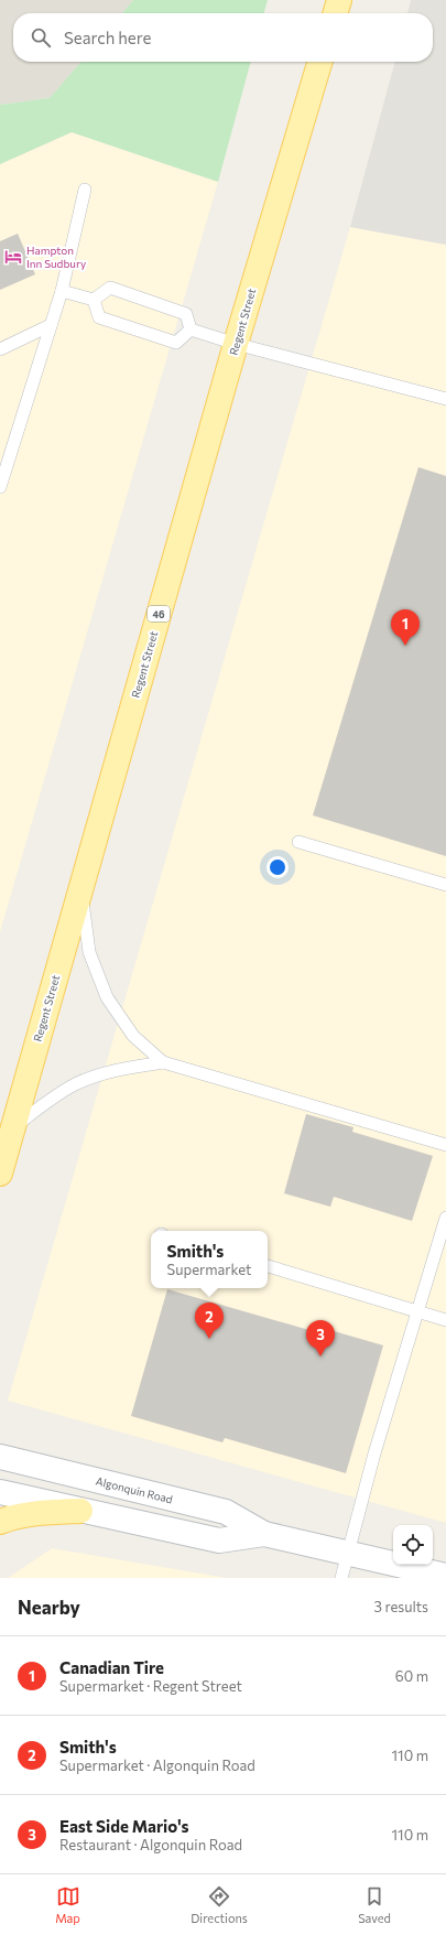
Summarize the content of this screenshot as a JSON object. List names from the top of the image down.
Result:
{
  "streets": {
    "main road": ["Regent Street", "46"],
    "street": ["Algonquin Road"]
  },
  "places": {
    "hotel": ["Hampton Inn Sudbury"]
  },
  "page": {
    "search": "Search here",
    "pins": ["1", "2", "3"],
    "popup": ["Smith's", "Supermarket"],
    "heading": ["Nearby", "3 results"],
    "list": [
      {
        "mark": "1",
        "name": "Canadian Tire",
        "note": "Supermarket · Regent Street",
        "value": "60 m"
      },
      {
        "mark": "2",
        "name": "Smith's",
        "note": "Supermarket · Algonquin Road",
        "value": "110 m"
      },
      {
        "mark": "3",
        "name": "East Side Mario's",
        "note": "Restaurant · Algonquin Road",
        "value": "110 m"
      }
    ],
    "nav": ["Map", "Directions", "Saved"]
  }
}
